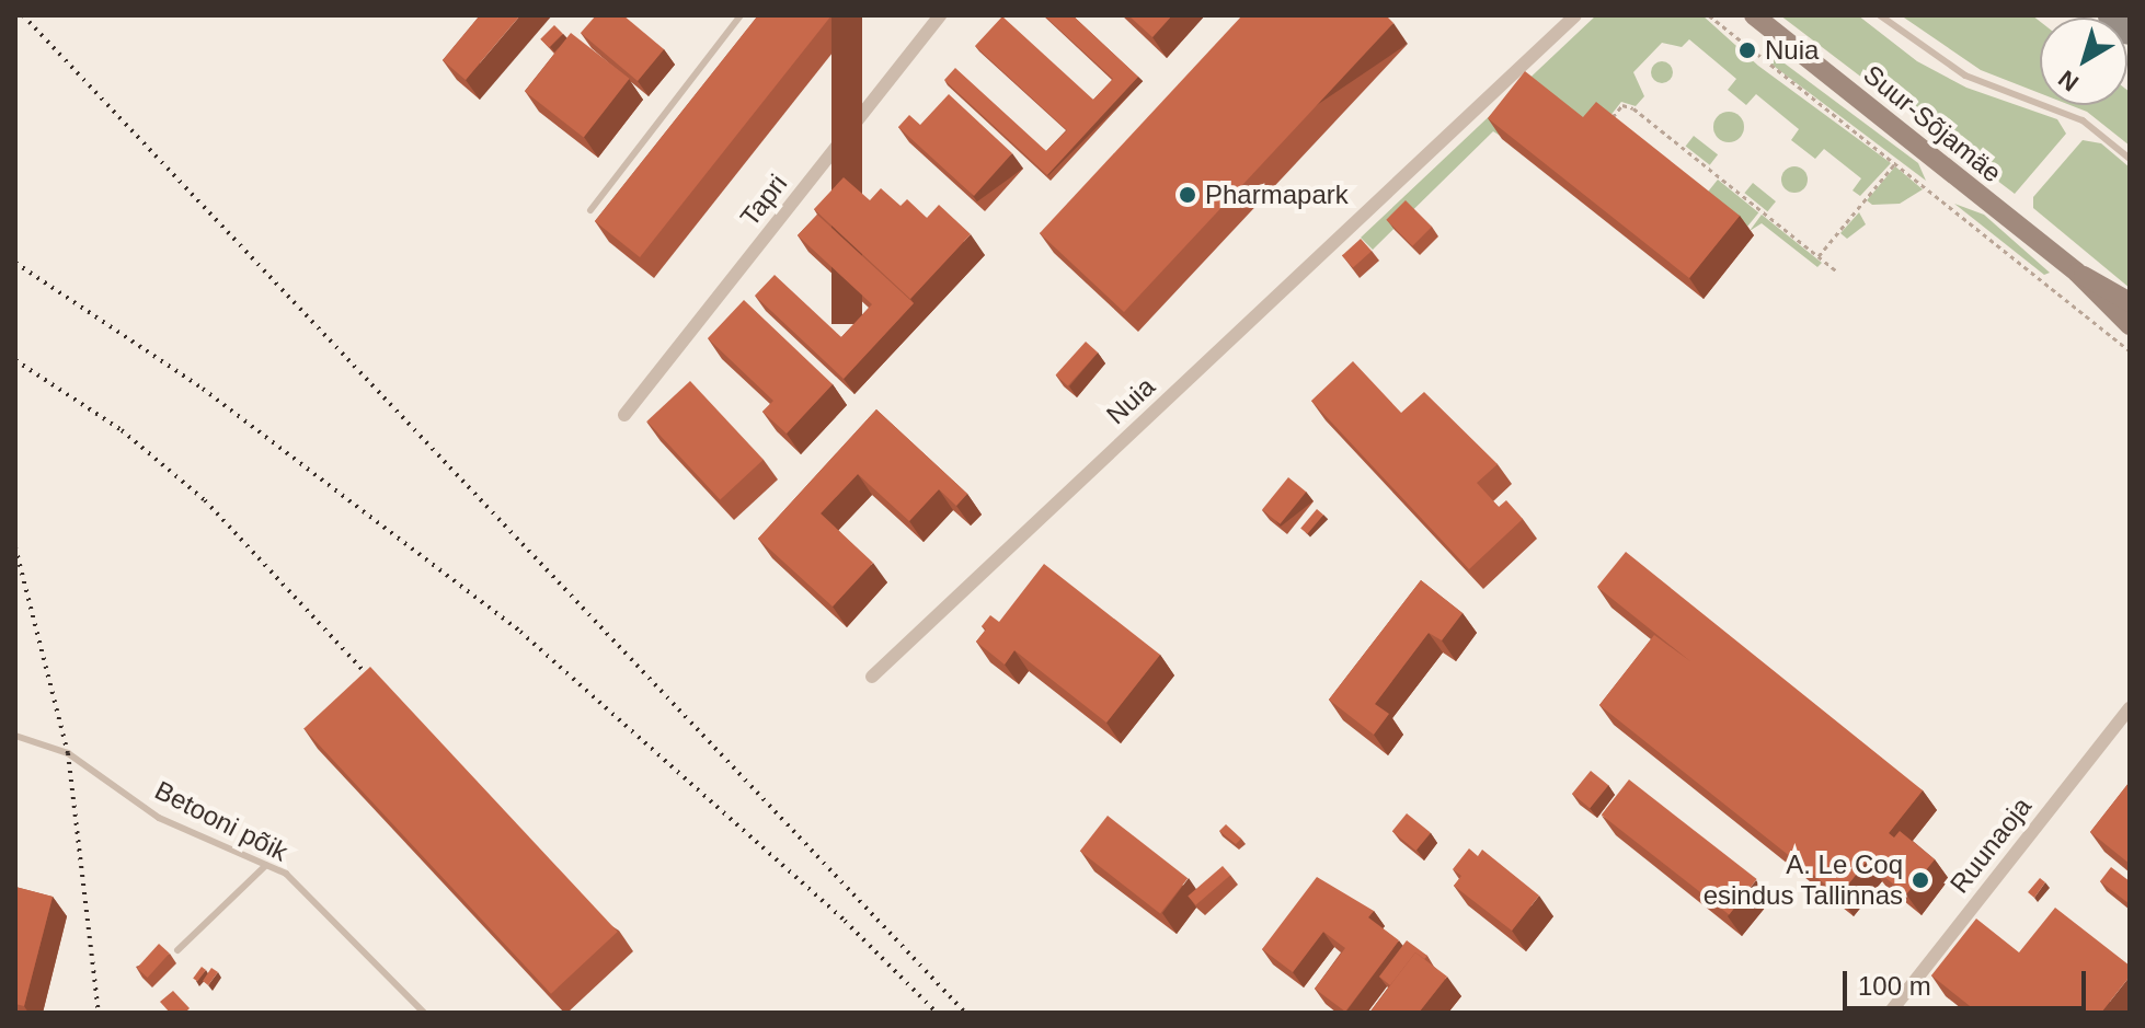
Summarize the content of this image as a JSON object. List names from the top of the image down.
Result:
{
  "streets": {
    "main road": ["Suur-Sõjamäe"],
    "street": ["Tapri", "Nuia", "Ruunaoja"],
    "lane": ["Betooni põik"]
  },
  "places": ["Nuia", "Pharmapark", "A. Le Coq esindus Tallinnas"],
  "scale_bar": "100 m",
  "north": "bottom left"
}
